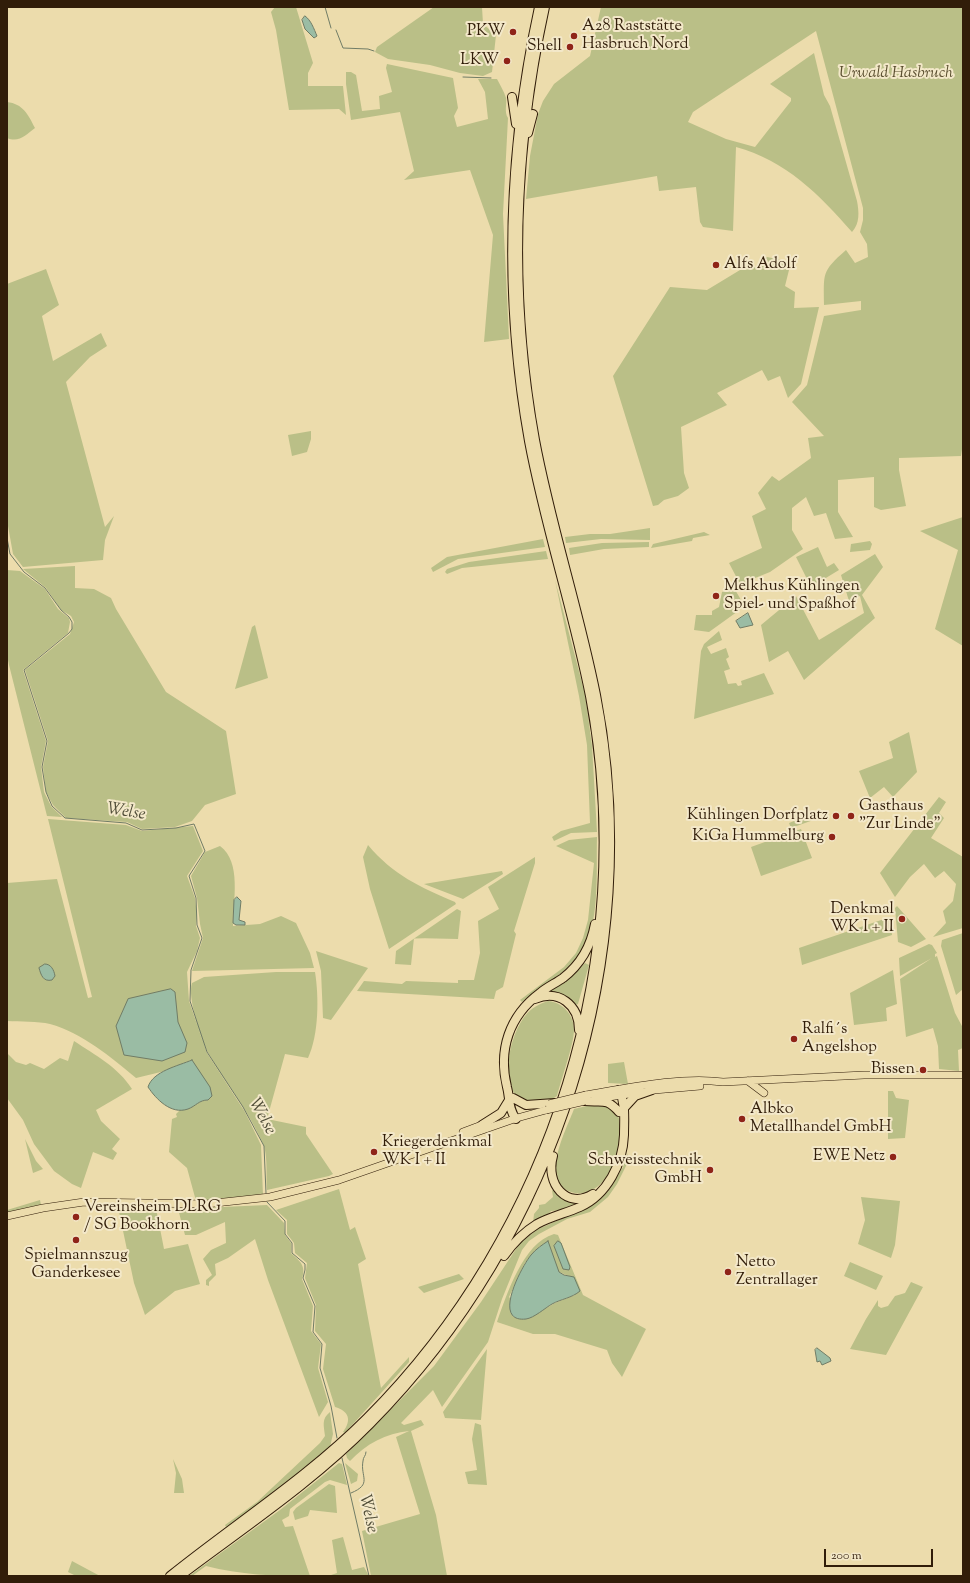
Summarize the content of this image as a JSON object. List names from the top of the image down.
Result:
{
  "water": ["Welse"],
  "parks": ["Urwald Hasbruch"],
  "places": [
    "PKW",
    "A28 Raststätte Hasbruch Nord",
    "Shell",
    "LKW",
    "Alfs Adolf",
    "Melkhus Kühlingen Spiel- und Spaßhof",
    "Kühlingen Dorfplatz",
    "Gasthaus \"Zur Linde\"",
    "KiGa Hummelburg",
    "Denkmal WK I + II",
    "Ralfi´s Angelshop",
    "Bissen",
    "Albko Metallhandel GmbH",
    "Kriegerdenkmal WK I + II",
    "EWE Netz",
    "Schweisstechnik GmbH",
    "Vereinsheim DLRG / SG Bookhorn",
    "Spielmannszug Ganderkesee",
    "Netto Zentrallager"
  ],
  "scale_bar": "200 m"
}
